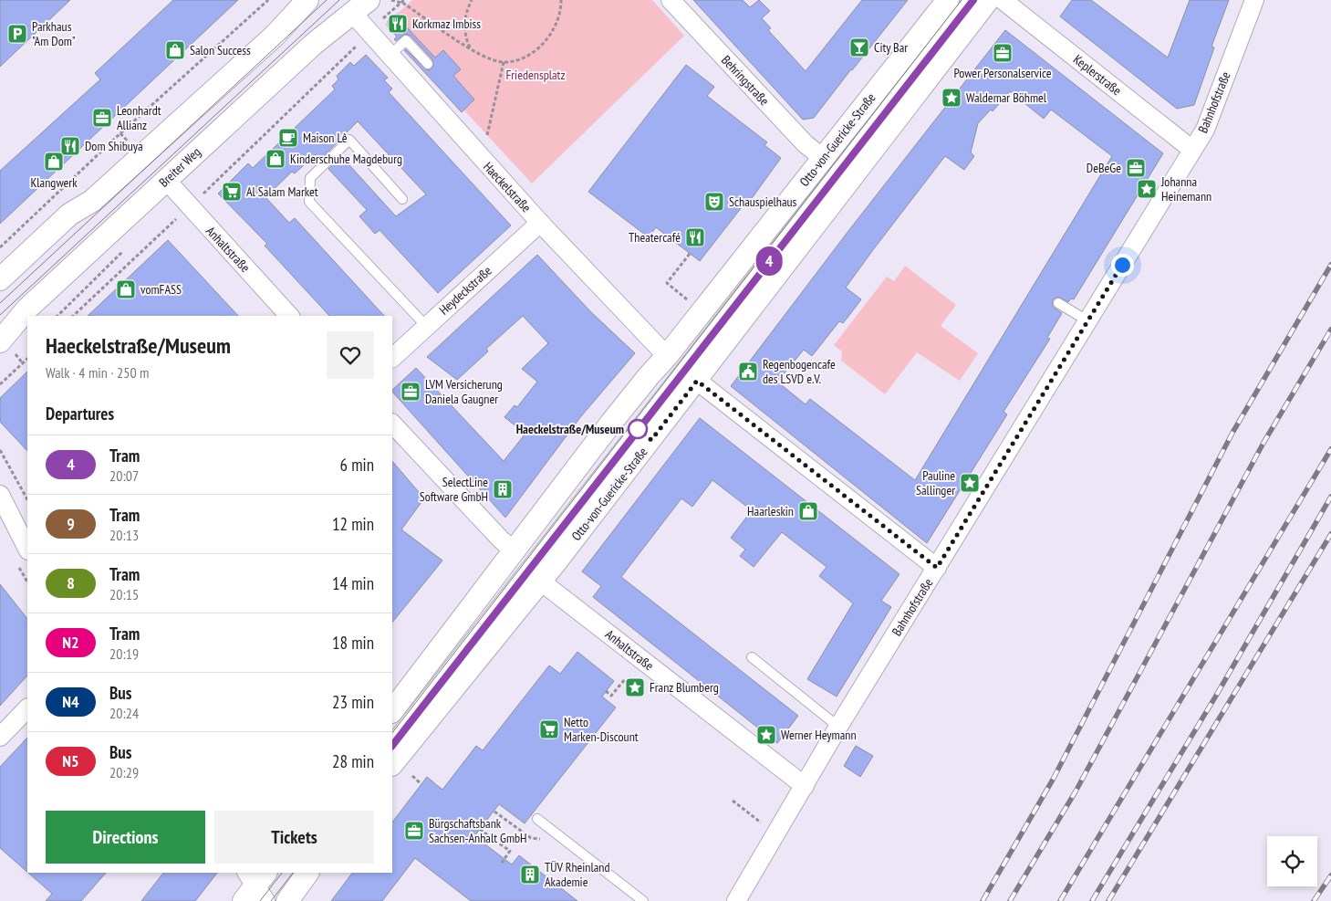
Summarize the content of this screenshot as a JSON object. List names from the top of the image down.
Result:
{
  "streets": {
    "street": [
      "Keplerstraße",
      "Behringstraße",
      "Bahnhofstraße",
      "Otto-von-Guericke-Straße",
      "Breiter Weg",
      "Haeckelstraße",
      "Anhaltstraße",
      "Heydeckstraße"
    ]
  },
  "crossings": [
    ["Keplerstraße", "Bahnhofstraße"],
    ["Behringstraße", "Otto-von-Guericke-Straße"],
    ["Bahnhofstraße", "Anhaltstraße"],
    ["Otto-von-Guericke-Straße", "Haeckelstraße"],
    ["Otto-von-Guericke-Straße", "Anhaltstraße"],
    ["Breiter Weg", "Haeckelstraße"],
    ["Breiter Weg", "Anhaltstraße"],
    ["Haeckelstraße", "Heydeckstraße"]
  ],
  "parks": ["Friedensplatz"],
  "places": {
    "restaurant": ["Korkmaz Imbiss", "Dom Shibuya", "Theatercafé"],
    "parking": ["Parkhaus \"Am Dom\""],
    "bar": ["City Bar"],
    "shop": [
      "Salon Success",
      "Kinderschuhe Magdeburg",
      "Klangwerk",
      "vomFASS",
      "Haarleskin"
    ],
    "office": [
      "Power Personalservice",
      "Leonhardt Allianz",
      "DeBeGe",
      "LVM Versicherung Daniela Gaugner",
      "Bürgschaftsbank Sachsen-Anhalt GmbH"
    ],
    "place": [
      "Waldemar Böhmel",
      "Johanna Heinemann",
      "Pauline Sallinger",
      "Franz Blumberg",
      "Werner Heymann"
    ],
    "cafe": ["Maison Lê"],
    "supermarket": ["Al Salam Market", "Netto Marken-Discount"],
    "theatre": ["Schauspielhaus"],
    "public building": ["Regenbogencafe des LSVD e.V."],
    "other": ["Haeckelstraße/Museum"],
    "building": ["SelectLine Software GmbH", "TÜV Rheinland Akademie"]
  },
  "lines": ["tram line 4"],
  "page": {
    "on_map": "4",
    "heading": [
      ["Haeckelstraße/Museum", "Walk · 4 min · 250 m"],
      "Departures"
    ],
    "list": [
      {
        "mark": "4",
        "name": "Tram",
        "note": "20:07",
        "value": "6 min"
      },
      {
        "mark": "9",
        "name": "Tram",
        "note": "20:13",
        "value": "12 min"
      },
      {
        "mark": "8",
        "name": "Tram",
        "note": "20:15",
        "value": "14 min"
      },
      {
        "mark": "N2",
        "name": "Tram",
        "note": "20:19",
        "value": "18 min"
      },
      {
        "mark": "N4",
        "name": "Bus",
        "note": "20:24",
        "value": "23 min"
      },
      {
        "mark": "N5",
        "name": "Bus",
        "note": "20:29",
        "value": "28 min"
      }
    ],
    "buttons": ["Directions", "Tickets"]
  }
}
